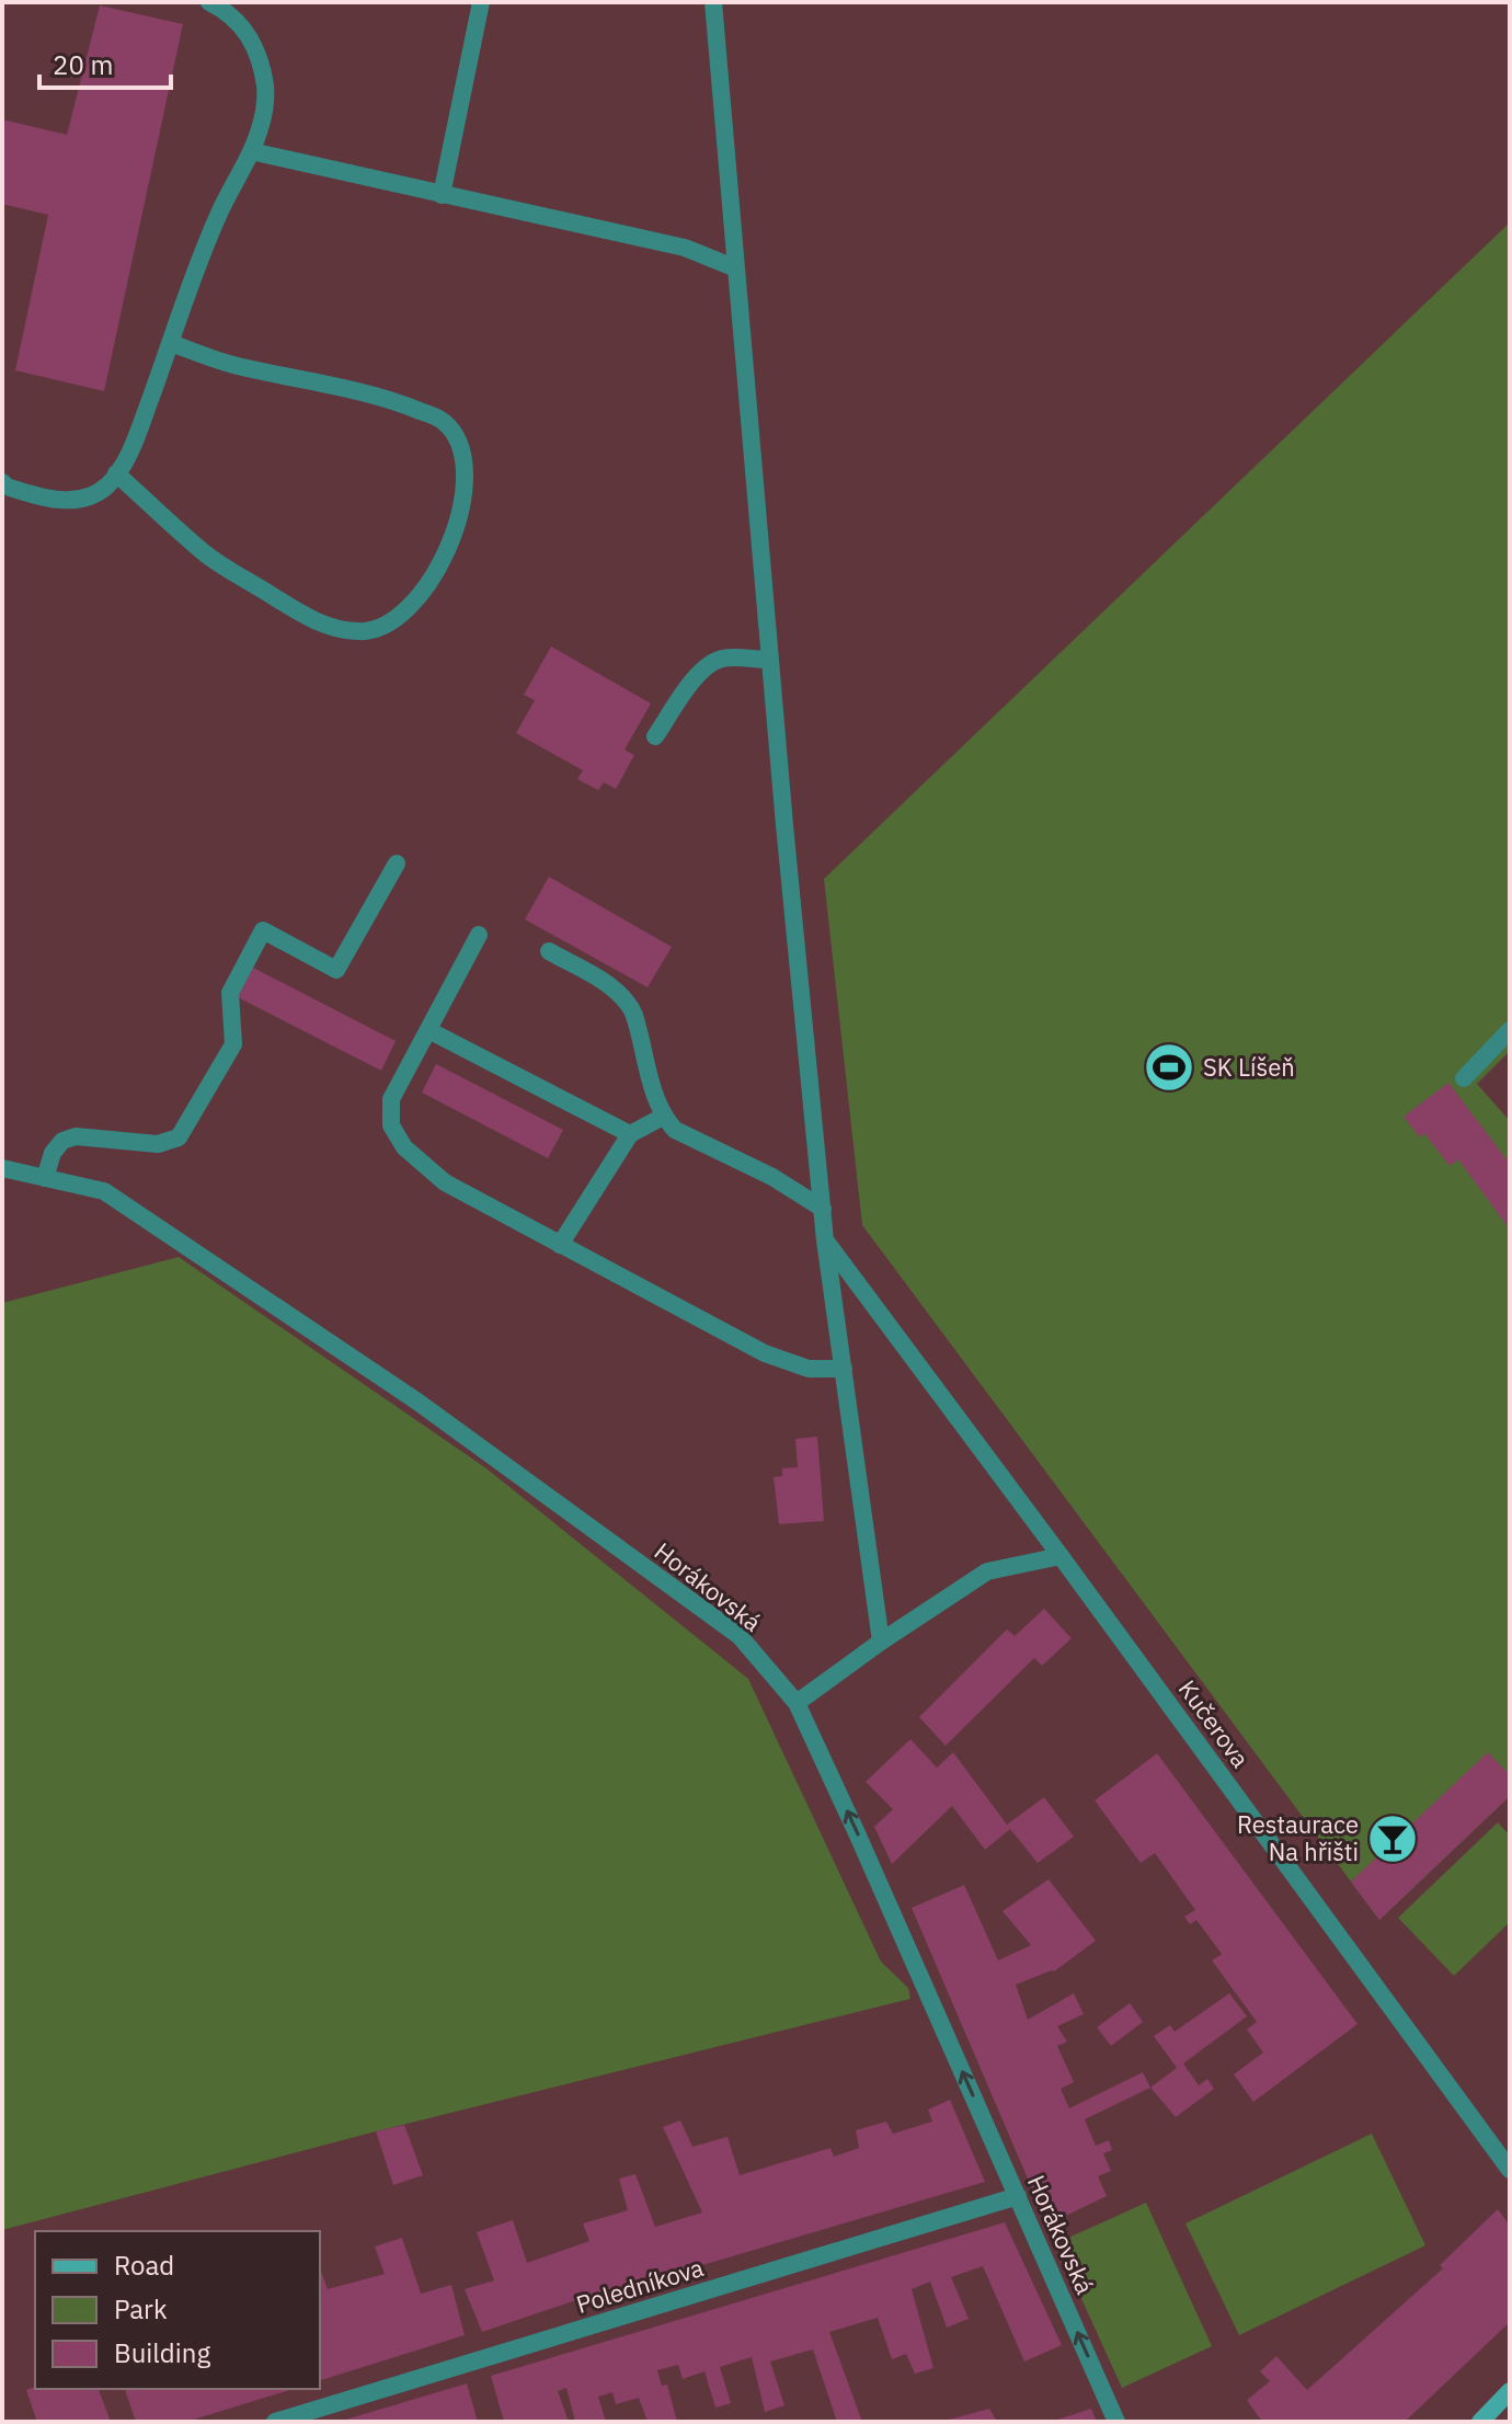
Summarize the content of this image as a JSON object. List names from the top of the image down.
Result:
{
  "streets": {
    "street": ["Horákovská", "Kučerova", "Poledníkova"]
  },
  "crossings": [
    ["Horákovská", "Poledníkova"]
  ],
  "one_way": ["Horákovská"],
  "places": {
    "sports": ["SK Líšeň"],
    "bar": ["Restaurace Na hřišti"]
  },
  "legend": ["Road", "Park", "Building"],
  "scale_bar": "20 m"
}
